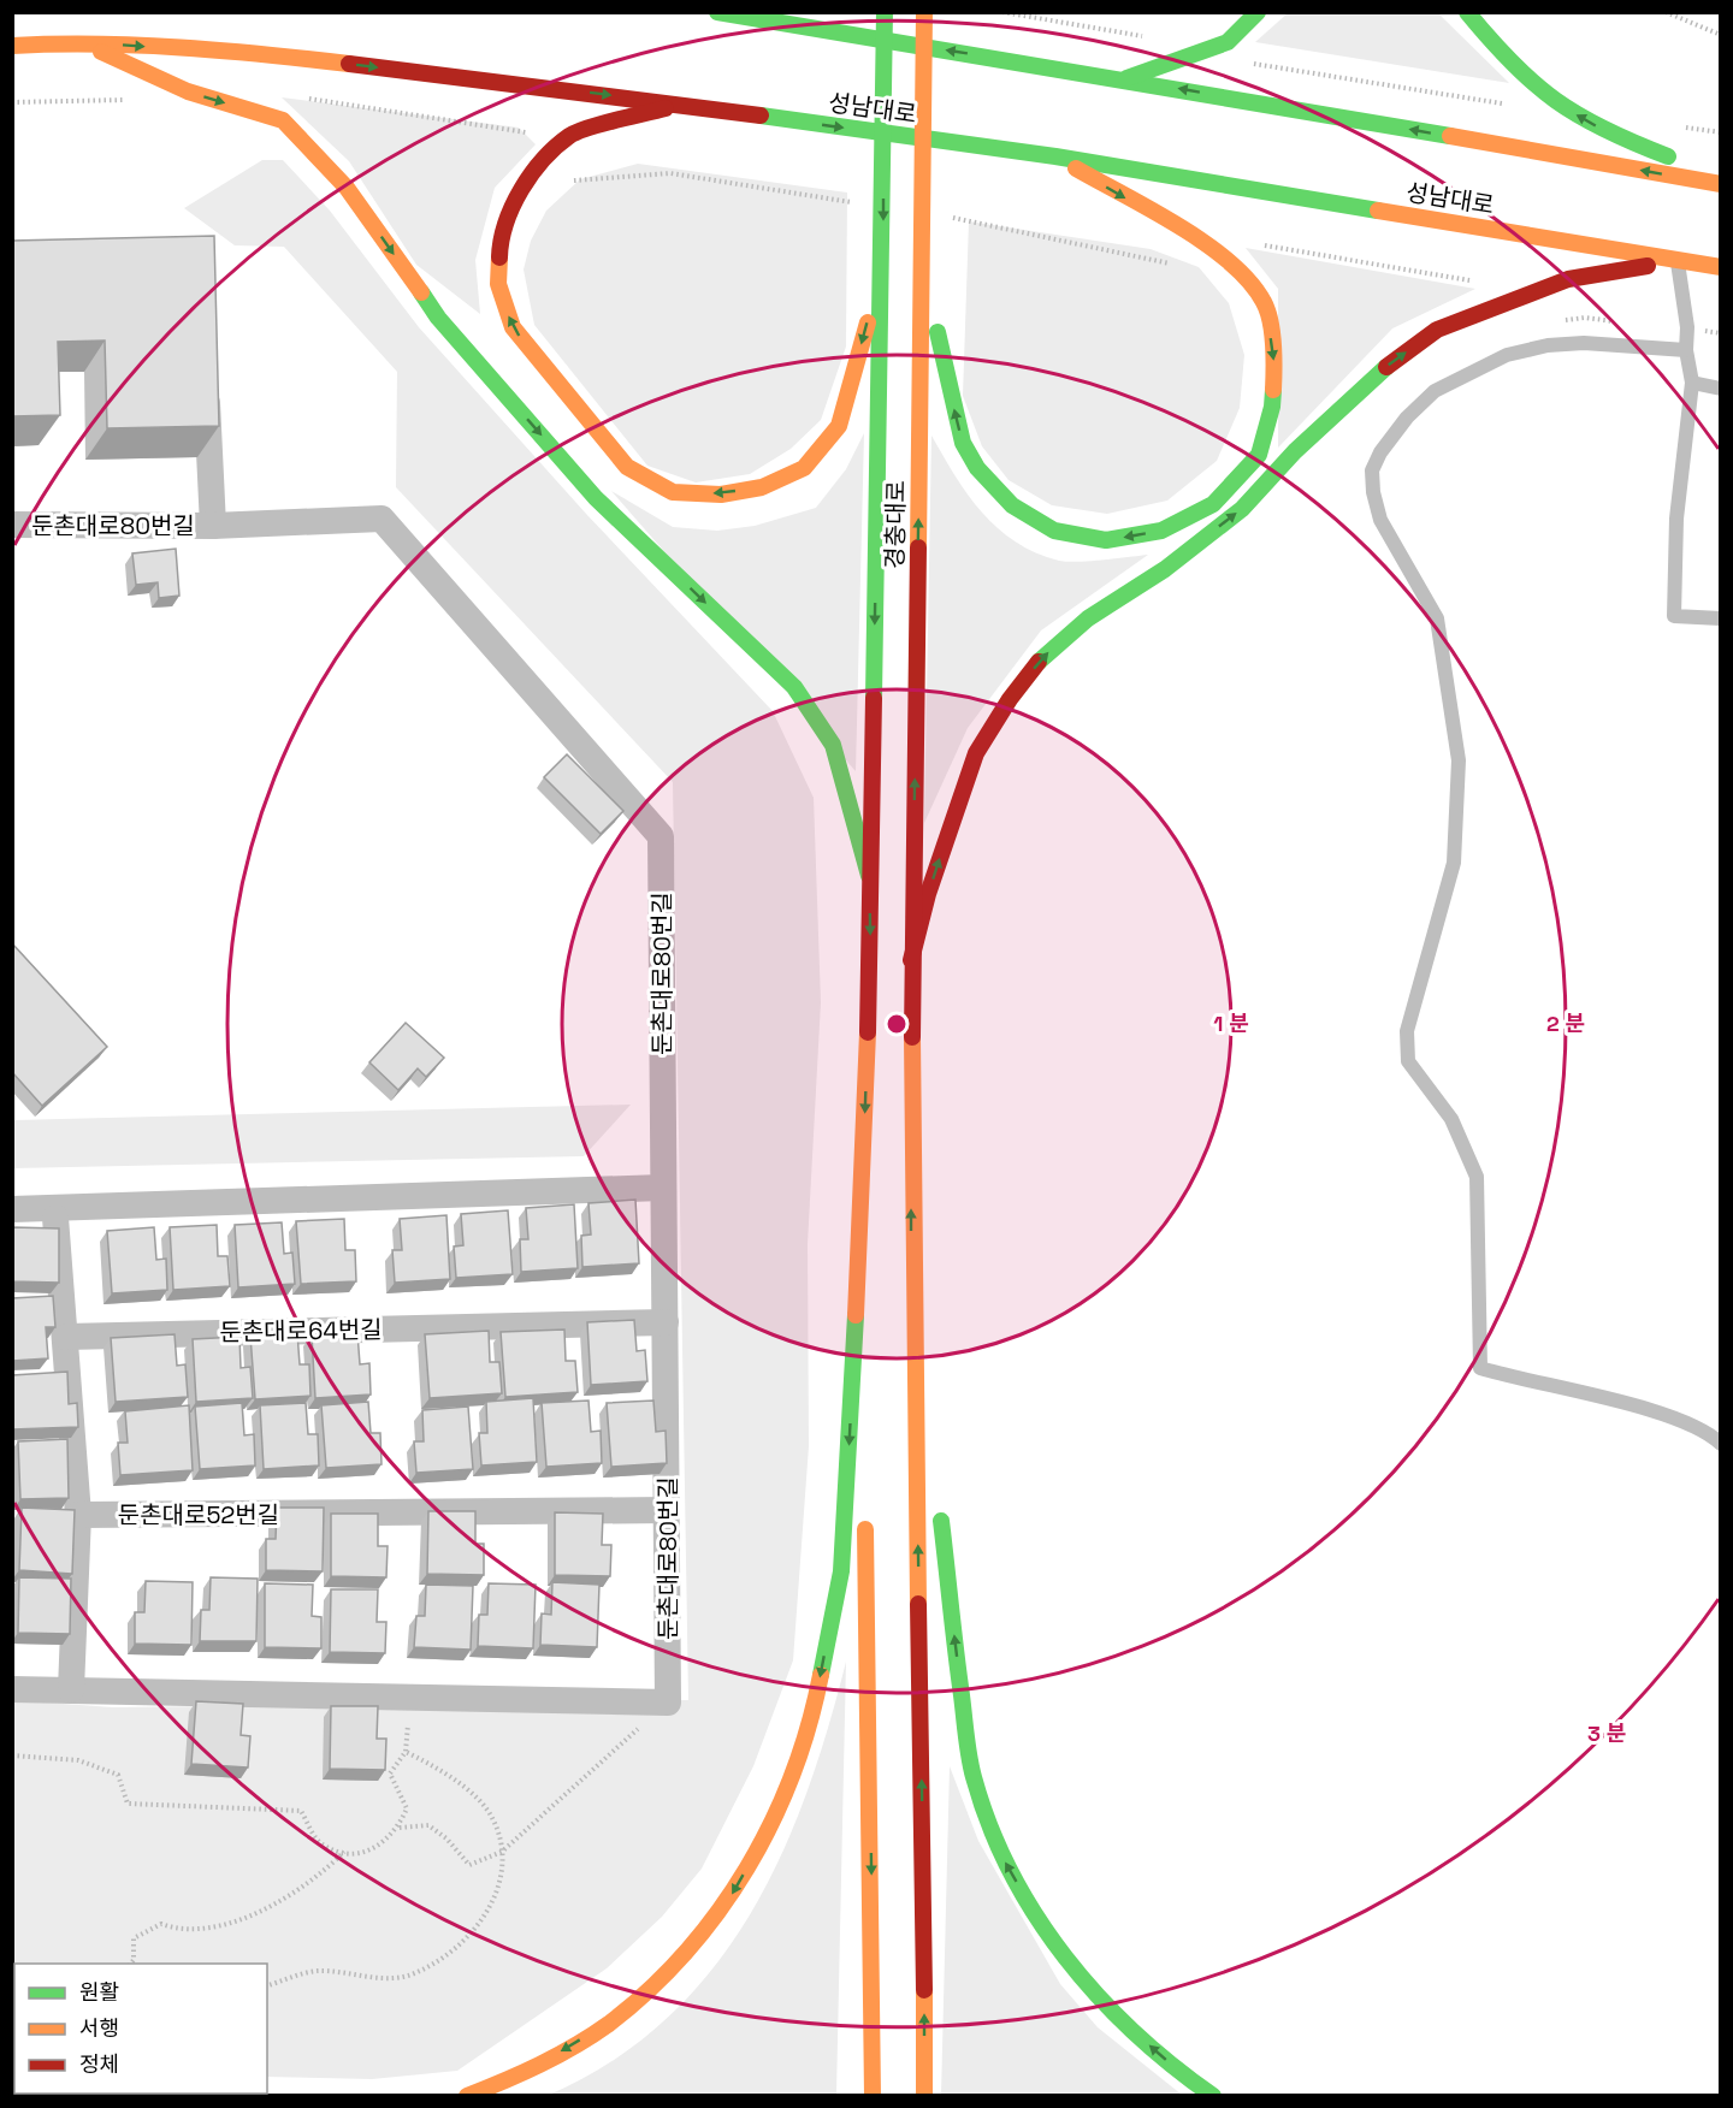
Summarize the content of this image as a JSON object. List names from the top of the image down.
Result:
{
  "streets": {
    "main road": ["성남대로", "경충대로"],
    "street": ["둔촌대로80번길", "둔촌대로64번길", "둔촌대로52번길"]
  },
  "crossings": [
    ["둔촌대로80번길", "둔촌대로64번길"],
    ["둔촌대로80번길", "둔촌대로52번길"]
  ],
  "legend": ["원활", "서행", "정체"],
  "rings": ["1 분", "2 분", "3 분"]
}
